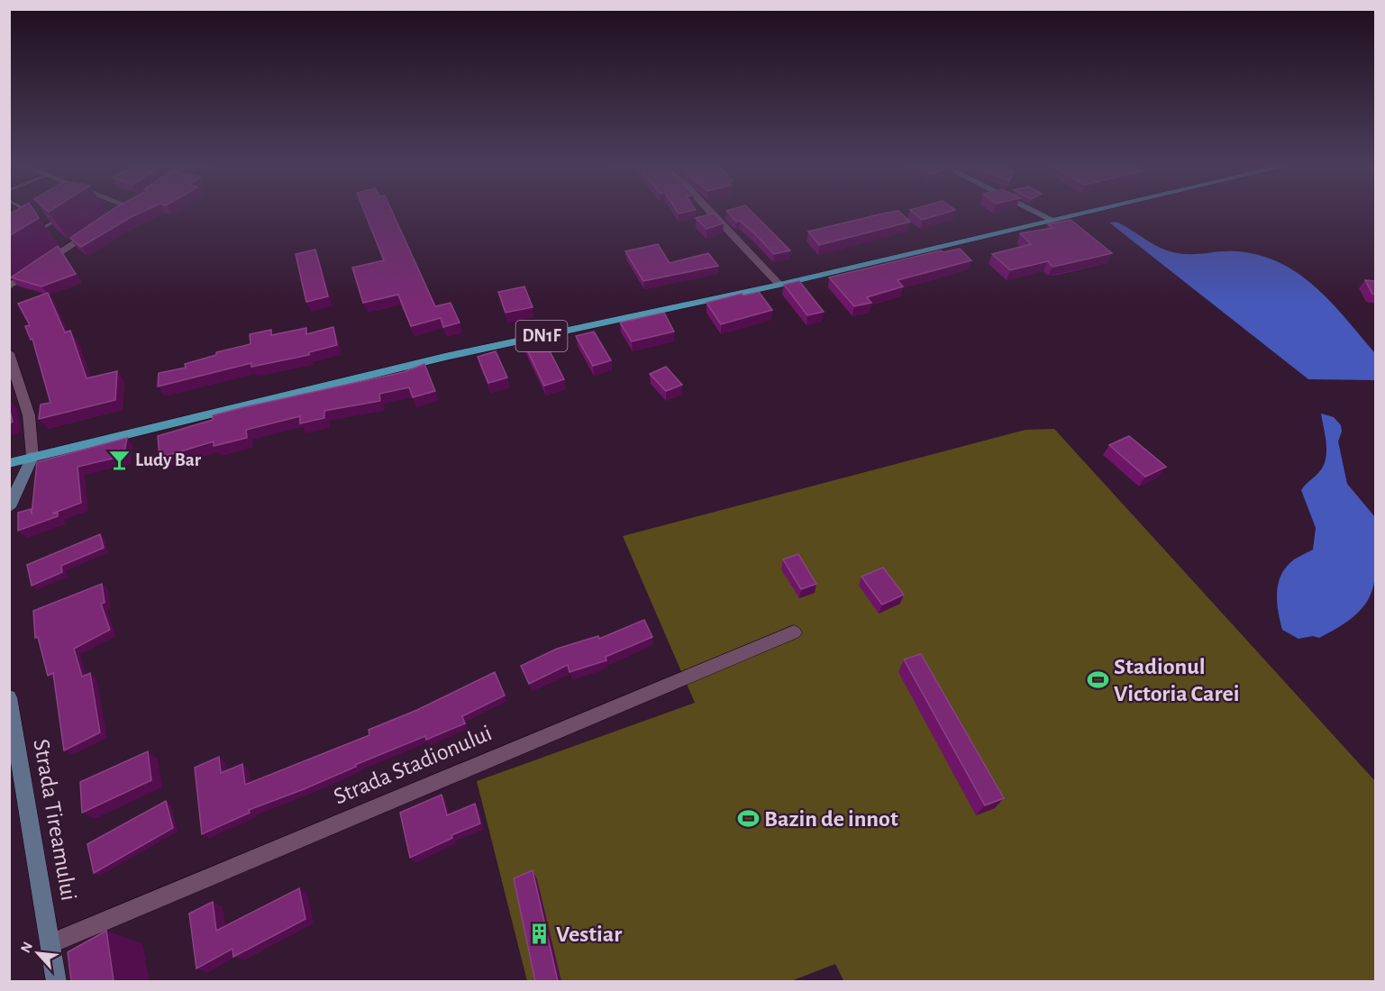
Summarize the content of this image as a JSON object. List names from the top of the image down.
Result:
{
  "streets": {
    "main road": ["DN1F", "Strada Tireamului"],
    "street": ["Strada Stadionului"]
  },
  "crossings": [
    ["Strada Stadionului", "Strada Tireamului"]
  ],
  "places": {
    "bar": ["Ludy Bar"],
    "sports": ["Stadionul Victoria Carei", "Bazin de innot"],
    "building": ["Vestiar"]
  },
  "north": "top left"
}
